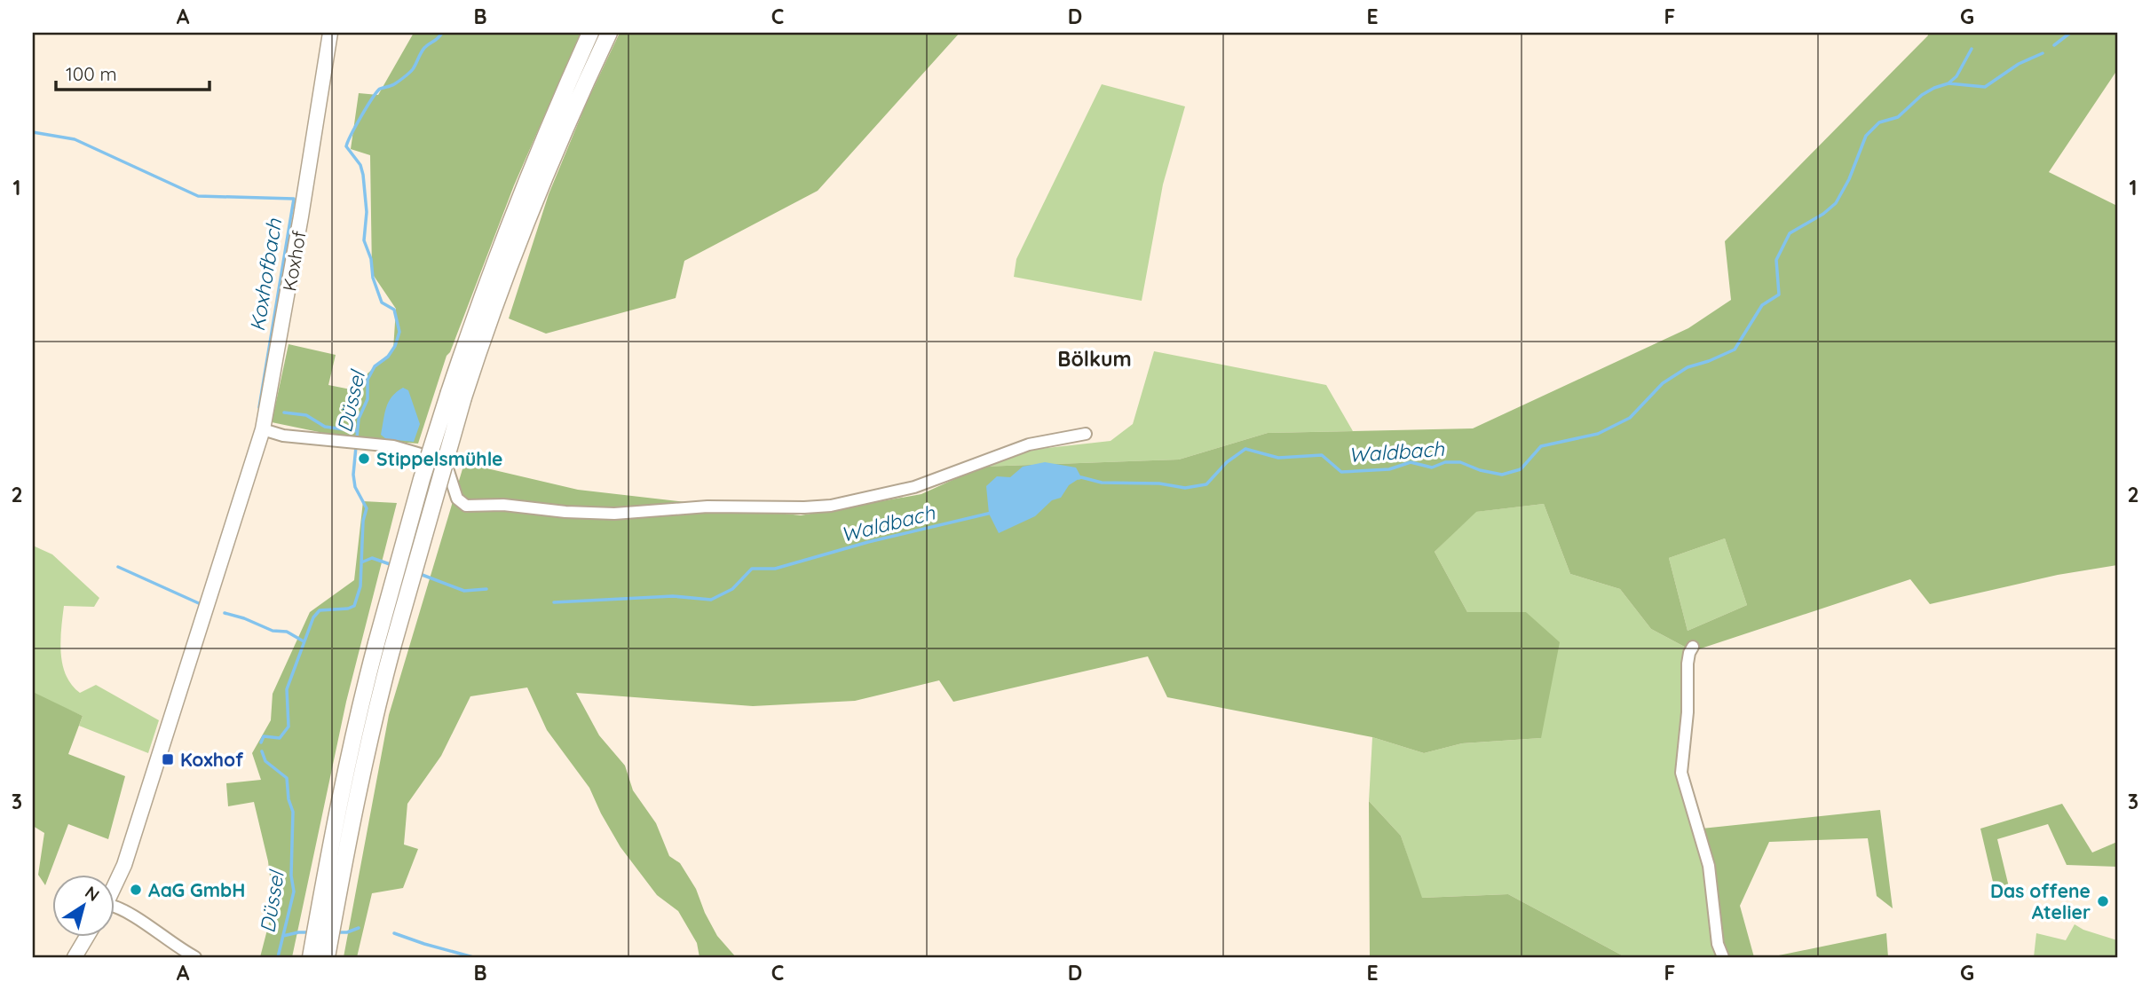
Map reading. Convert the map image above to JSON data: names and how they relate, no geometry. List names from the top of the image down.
{
  "streets": {
    "main road": ["Koxhof"]
  },
  "districts": ["Bölkum"],
  "water": ["Koxhofbach", "Düssel", "Waldbach"],
  "places": {
    "other": ["Stippelsmühle", "AaG GmbH", "Das offene Atelier"],
    "transit": ["Koxhof"]
  },
  "scale_bar": "100 m",
  "north": "top right",
  "grid": {
    "columns": [
      "A",
      "B",
      "C",
      "D",
      "E",
      "F",
      "G"
    ],
    "rows": ["1", "2", "3"]
  }
}
